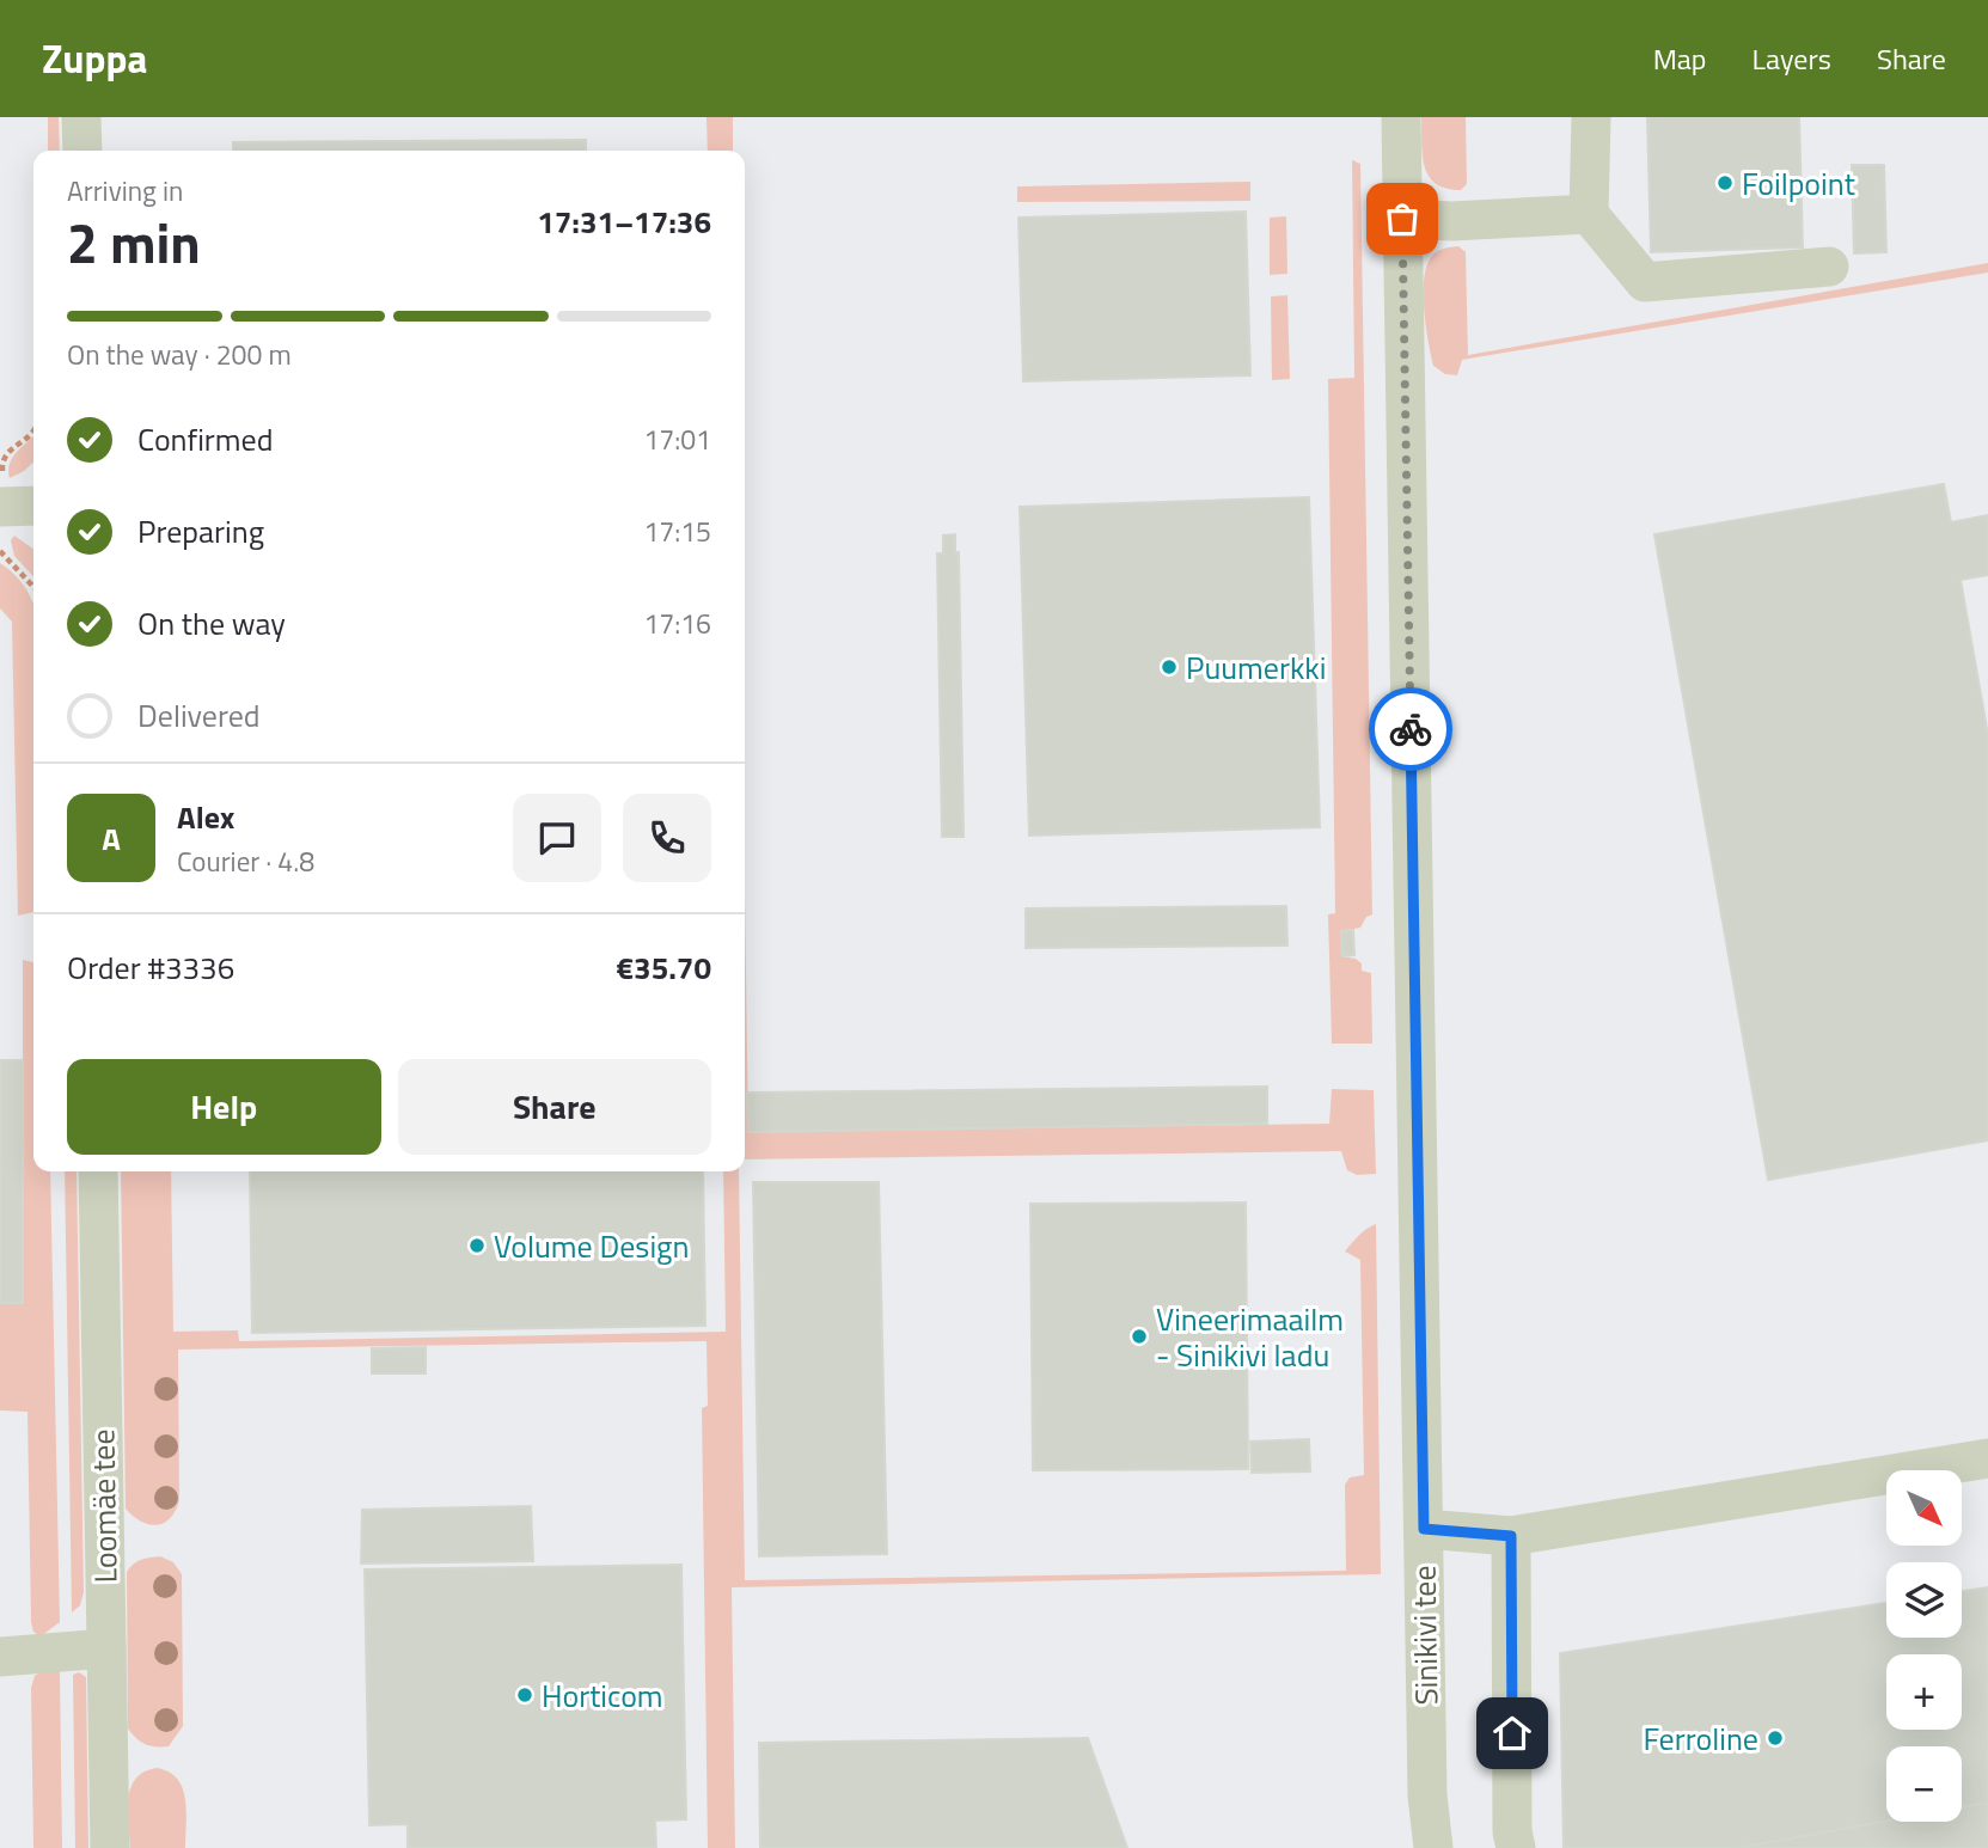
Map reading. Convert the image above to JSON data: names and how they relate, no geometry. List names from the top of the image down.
{
  "streets": {
    "street": ["Loomäe tee", "Sinikivi tee"]
  },
  "places": [
    "Foilpoint",
    "Puumerkki",
    "Volume Design",
    "Vineerimaailm - Sinikivi ladu",
    "Horticom",
    "Ferroline"
  ],
  "north": "bottom right",
  "page": {
    "header": "Zuppa",
    "nav": ["Map", "Layers", "Share"],
    "heading": ["2 min", "Arriving in", "17:31–17:36"],
    "panel": [
      "Alex",
      "Courier · 4.8",
      "Order #3336",
      "€35.70"
    ],
    "bar": "On the way · 200 m",
    "list": [
      ["Confirmed", "17:01"],
      ["Preparing", "17:15"],
      ["On the way", "17:16"],
      "Delivered"
    ],
    "round": "A",
    "buttons": ["Help", "Share"],
    "map_buttons": ["+", "−"]
  }
}
